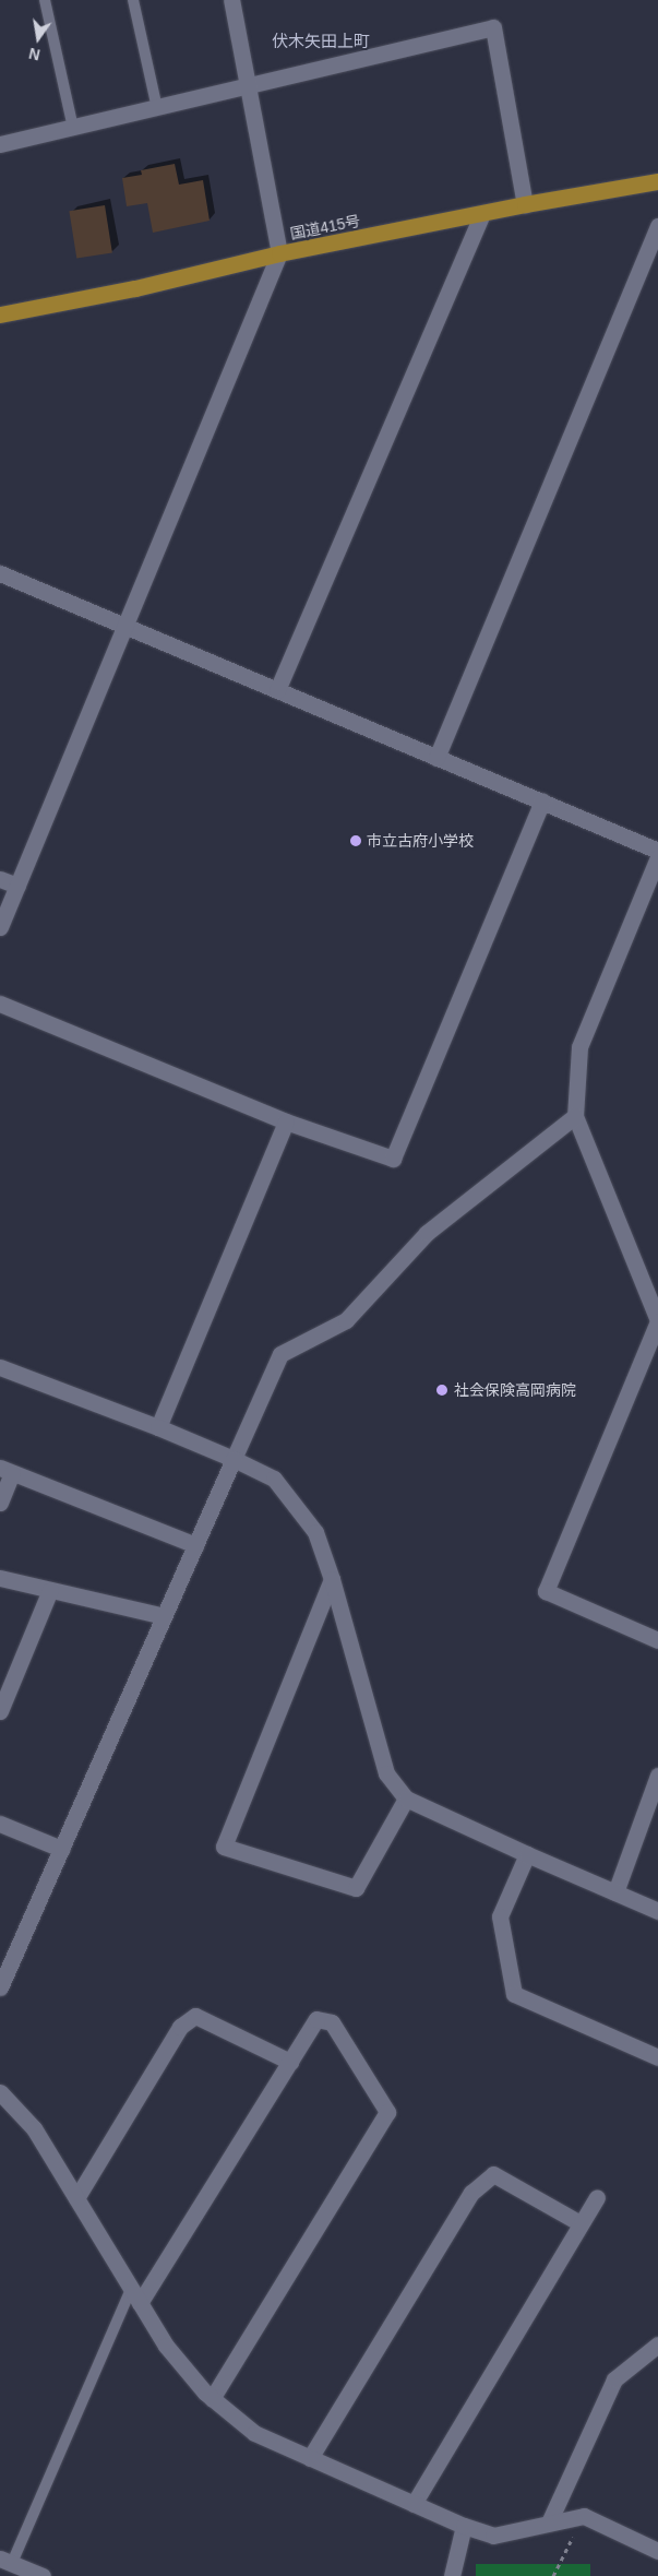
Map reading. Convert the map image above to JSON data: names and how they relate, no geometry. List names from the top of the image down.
{
  "streets": {
    "highway": ["国道415号"]
  },
  "districts": ["伏木矢田上町"],
  "places": ["市立古府小学校", "社会保険高岡病院"],
  "north": "bottom"
}
